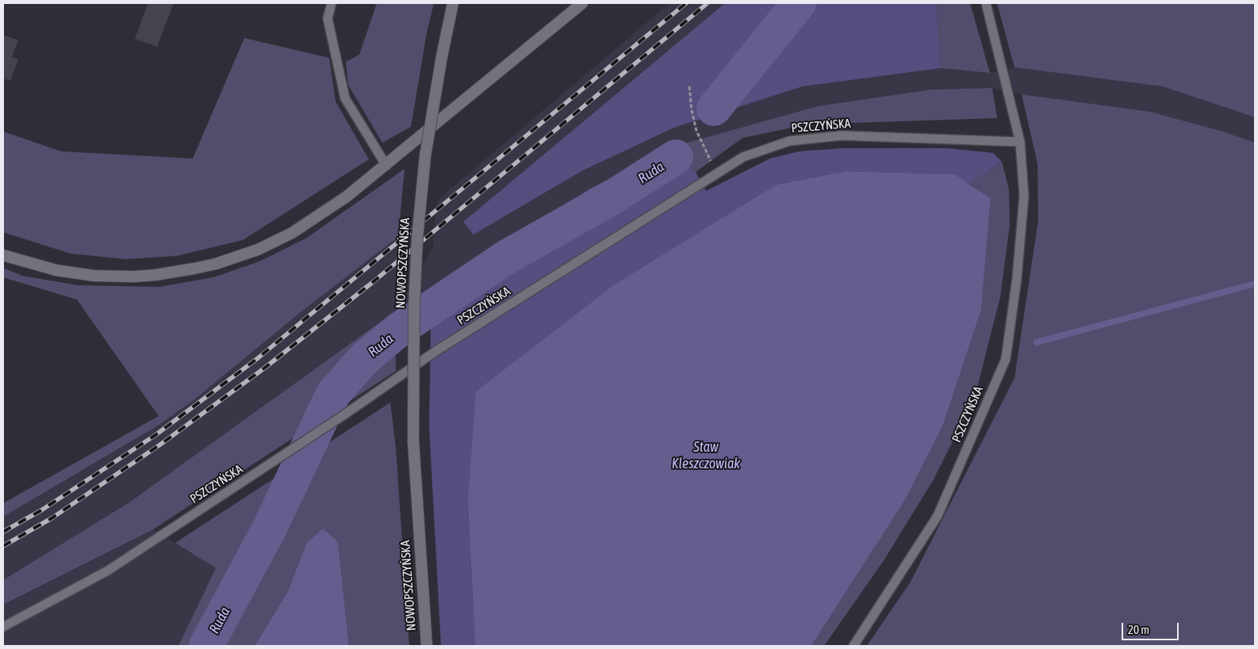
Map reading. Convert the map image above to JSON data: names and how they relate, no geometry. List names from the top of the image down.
{
  "streets": {
    "street": ["NOWOPSZCZYŃSKA"],
    "lane": ["PSZCZYŃSKA"]
  },
  "water": ["Ruda", "Staw Kleszczowiak"],
  "scale_bar": "20 m"
}
